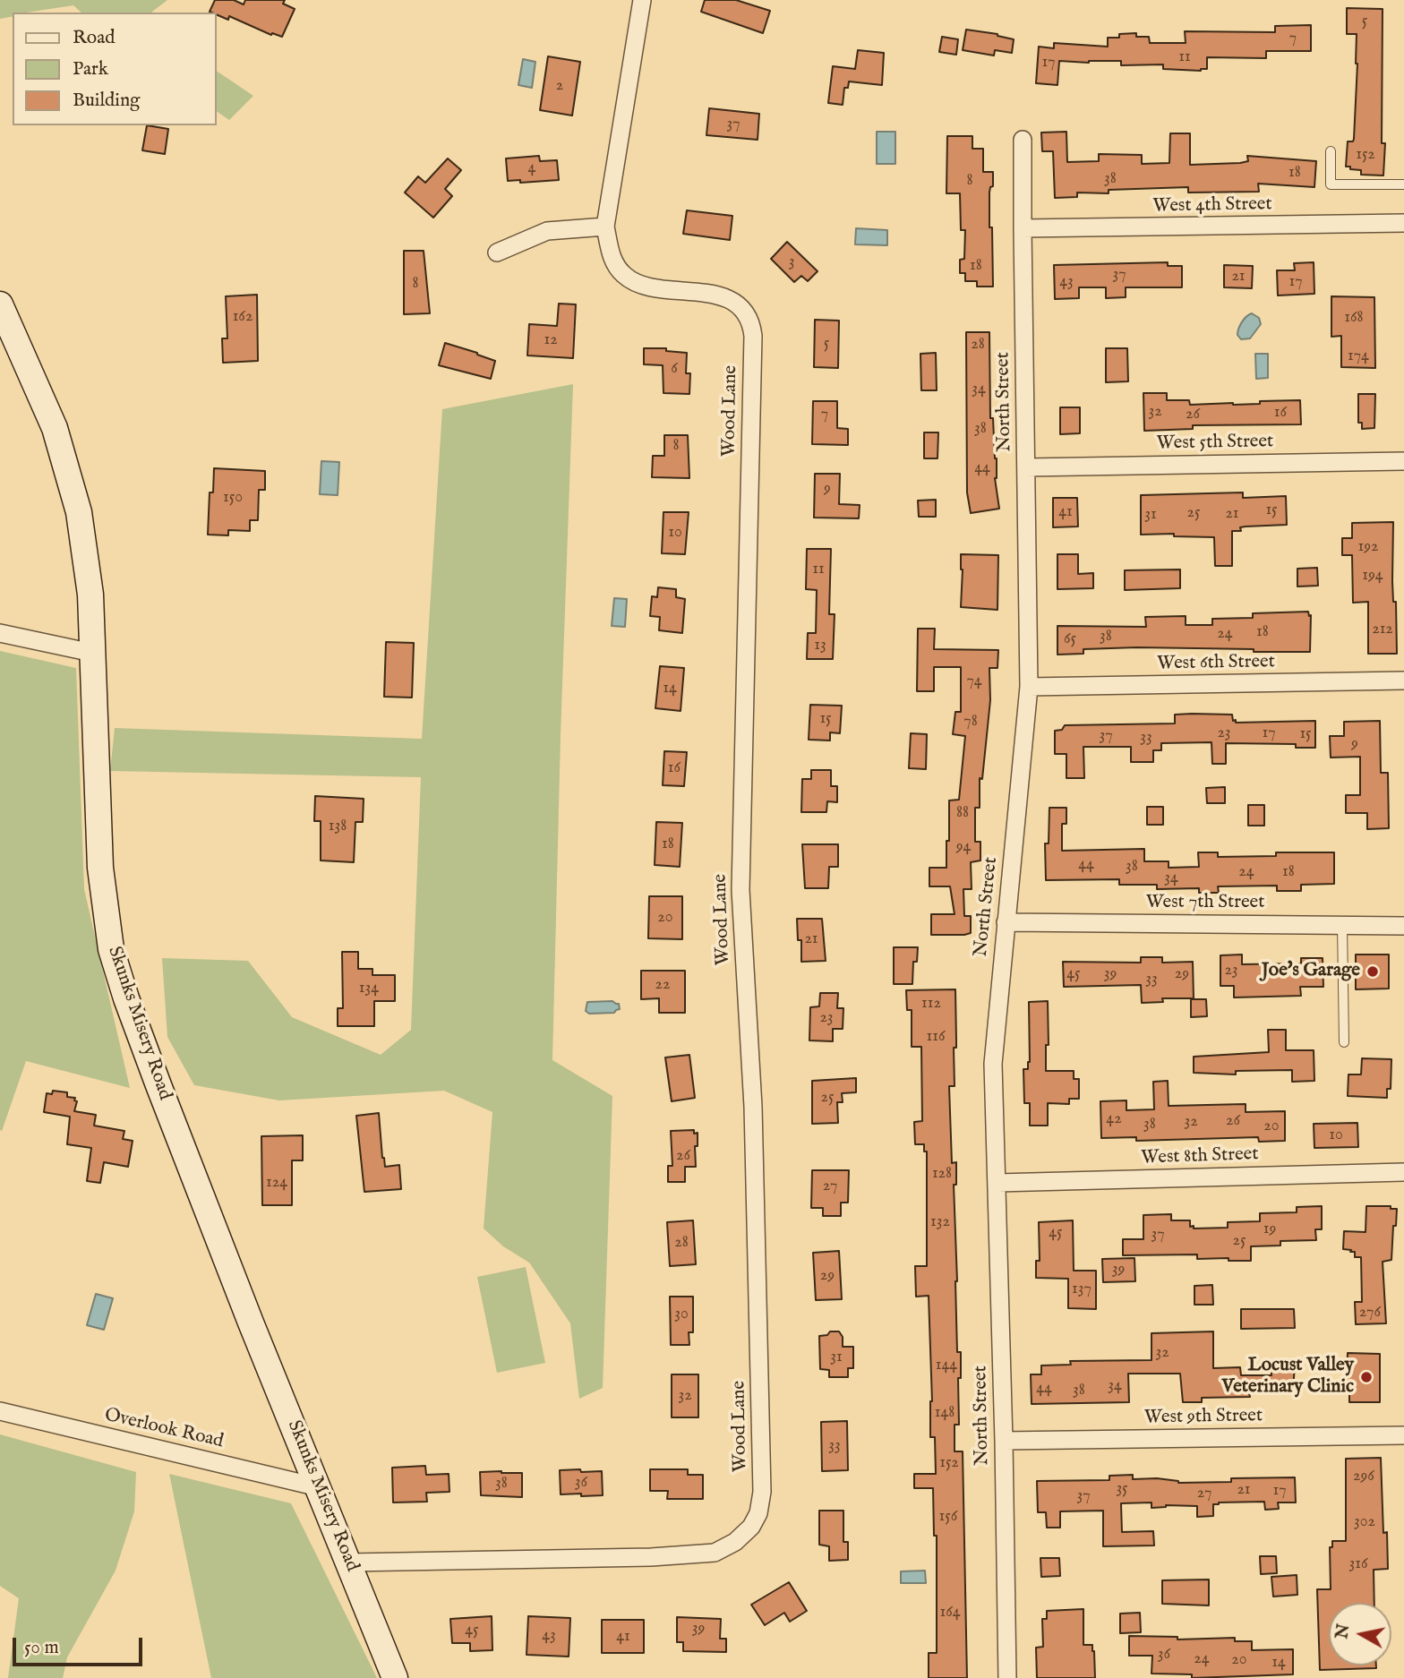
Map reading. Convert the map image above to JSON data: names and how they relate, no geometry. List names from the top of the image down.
{
  "streets": {
    "main road": ["Skunks Misery Road"],
    "street": [
      "West 4th Street",
      "North Street",
      "Wood Lane",
      "West 5th Street",
      "West 6th Street",
      "West 7th Street",
      "West 8th Street",
      "West 9th Street",
      "Overlook Road"
    ]
  },
  "crossings": [
    ["West 4th Street", "North Street"],
    ["North Street", "West 5th Street"],
    ["North Street", "West 6th Street"],
    ["North Street", "West 7th Street"],
    ["North Street", "West 8th Street"],
    ["North Street", "West 9th Street"],
    ["Wood Lane", "Skunks Misery Road"],
    ["Skunks Misery Road", "Overlook Road"]
  ],
  "places": ["Joe's Garage", "Locust Valley Veterinary Clinic"],
  "house_numbers": [
    "5",
    "7",
    "11",
    "17",
    "2",
    "37",
    "152",
    "4",
    "18",
    "38",
    "8",
    "3",
    "18",
    "37",
    "21",
    "43",
    "17",
    "8",
    "162",
    "168",
    "12",
    "5",
    "28",
    "174",
    "6",
    "34",
    "32",
    "16",
    "7",
    "26",
    "38",
    "8",
    "44",
    "9",
    "150",
    "15",
    "41",
    "25",
    "21",
    "31",
    "10",
    "192",
    "11",
    "194",
    "212",
    "18",
    "24",
    "38",
    "65",
    "13",
    "74",
    "14",
    "15",
    "78",
    "23",
    "17",
    "15",
    "37",
    "33",
    "9",
    "16",
    "88",
    "138",
    "18",
    "94",
    "44",
    "38",
    "24",
    "18",
    "34",
    "20",
    "21",
    "23",
    "45",
    "39",
    "29",
    "33",
    "22",
    "134",
    "112",
    "23",
    "116",
    "25",
    "42",
    "26",
    "32",
    "38",
    "20",
    "10",
    "26",
    "128",
    "124",
    "27",
    "132",
    "19",
    "45",
    "37",
    "25",
    "28",
    "39",
    "29",
    "137",
    "276",
    "30",
    "32",
    "31",
    "144",
    "34",
    "44",
    "38",
    "32",
    "148",
    "33",
    "152",
    "296",
    "36",
    "38",
    "35",
    "21",
    "17",
    "27",
    "37",
    "156",
    "302",
    "316",
    "164",
    "39",
    "45",
    "43",
    "41",
    "36",
    "24",
    "20",
    "14"
  ],
  "legend": ["Road", "Park", "Building"],
  "scale_bar": "50 m",
  "north": "left"
}
